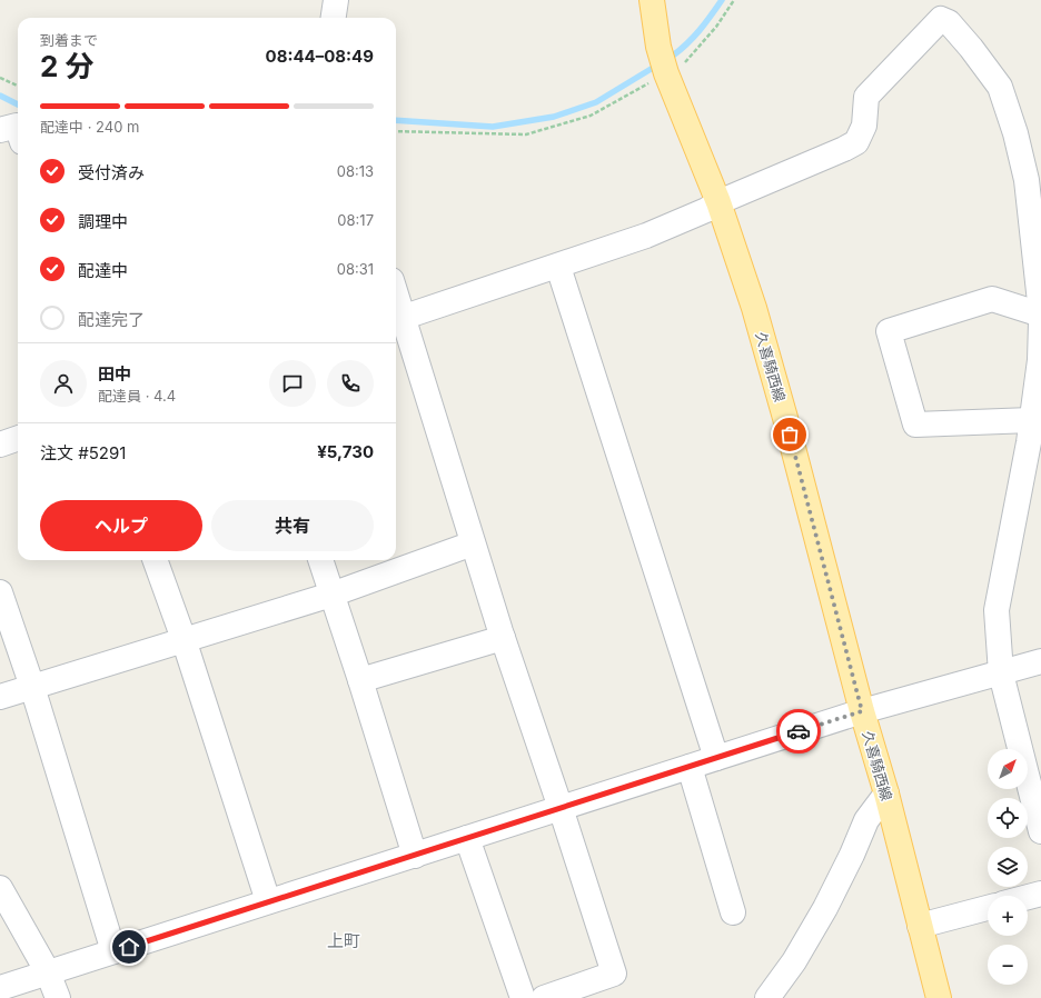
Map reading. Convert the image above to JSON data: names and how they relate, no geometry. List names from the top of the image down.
{
  "streets": {
    "main road": ["久喜騎西線"]
  },
  "districts": ["上町"],
  "north": "top right",
  "page": {
    "heading": ["2 分", "到着まで", "08:44–08:49"],
    "panel": [
      "田中",
      "配達員 · 4.4",
      "注文 #5291",
      "¥5,730"
    ],
    "bar": "配達中 · 240 m",
    "list": [
      ["受付済み", "08:13"],
      ["調理中", "08:17"],
      ["配達中", "08:31"],
      "配達完了"
    ],
    "buttons": ["ヘルプ", "共有"],
    "map_buttons": ["+", "−"]
  }
}
